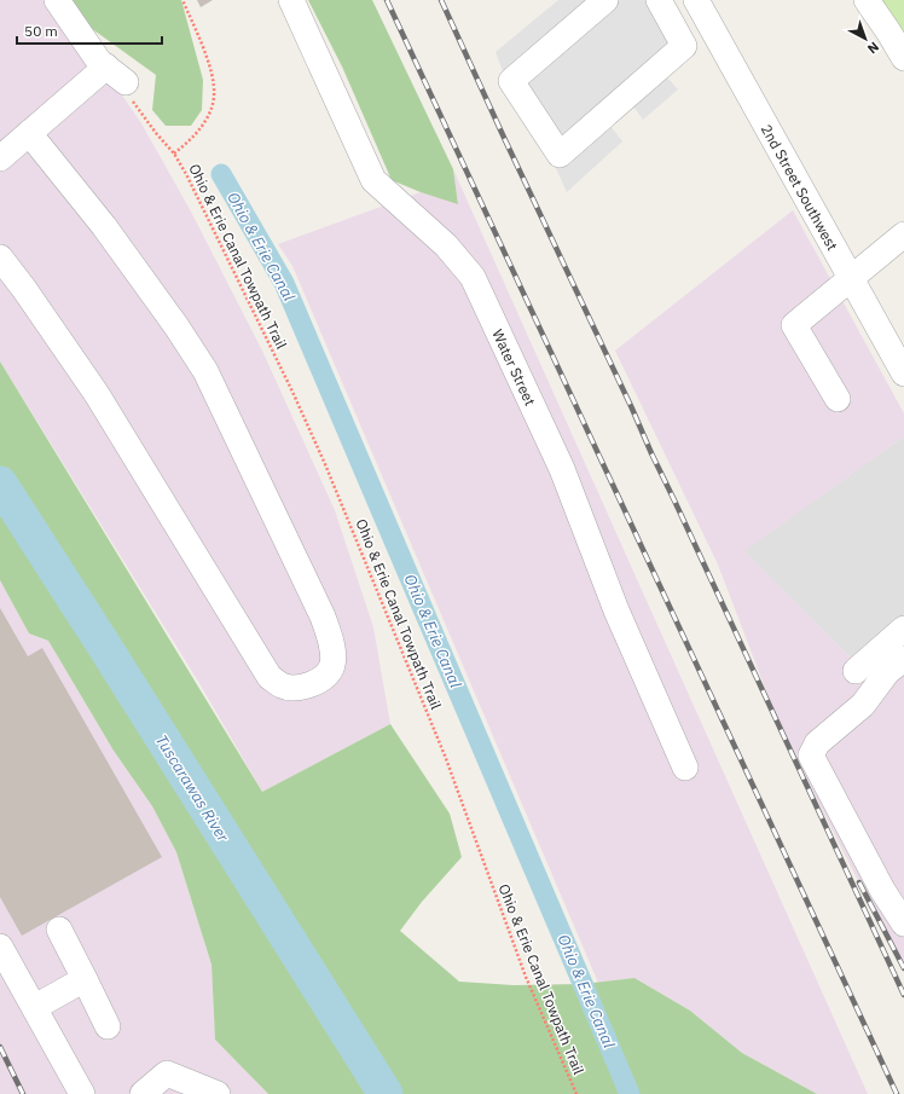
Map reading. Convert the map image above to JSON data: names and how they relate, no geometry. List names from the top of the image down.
{
  "streets": {
    "street": ["2nd Street Southwest", "Water Street"],
    "path": ["Ohio & Erie Canal Towpath Trail"]
  },
  "water": ["Ohio & Erie Canal", "Tuscarawas River"],
  "scale_bar": "50 m",
  "north": "bottom right"
}
